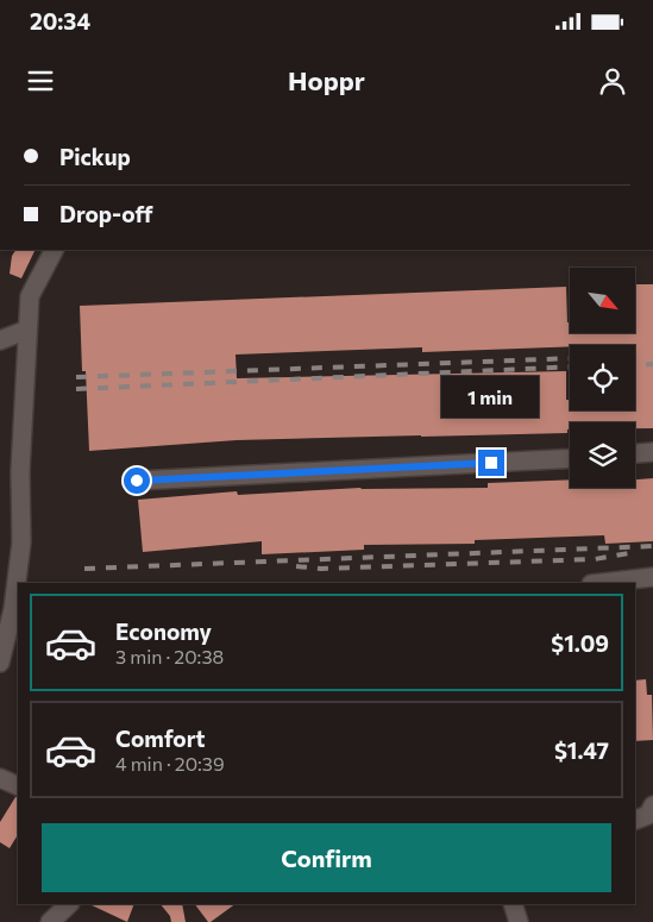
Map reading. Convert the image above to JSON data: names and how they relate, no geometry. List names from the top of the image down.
{
  "north": "bottom right",
  "page": {
    "status": "20:34",
    "header": "Hoppr",
    "banner": ["Pickup", "Drop-off"],
    "bubble": "1 min",
    "list": [
      {
        "name": "Economy",
        "note": "3 min · 20:38",
        "value": "$1.09"
      },
      {
        "name": "Comfort",
        "note": "4 min · 20:39",
        "value": "$1.47"
      }
    ],
    "buttons": "Confirm"
  }
}
